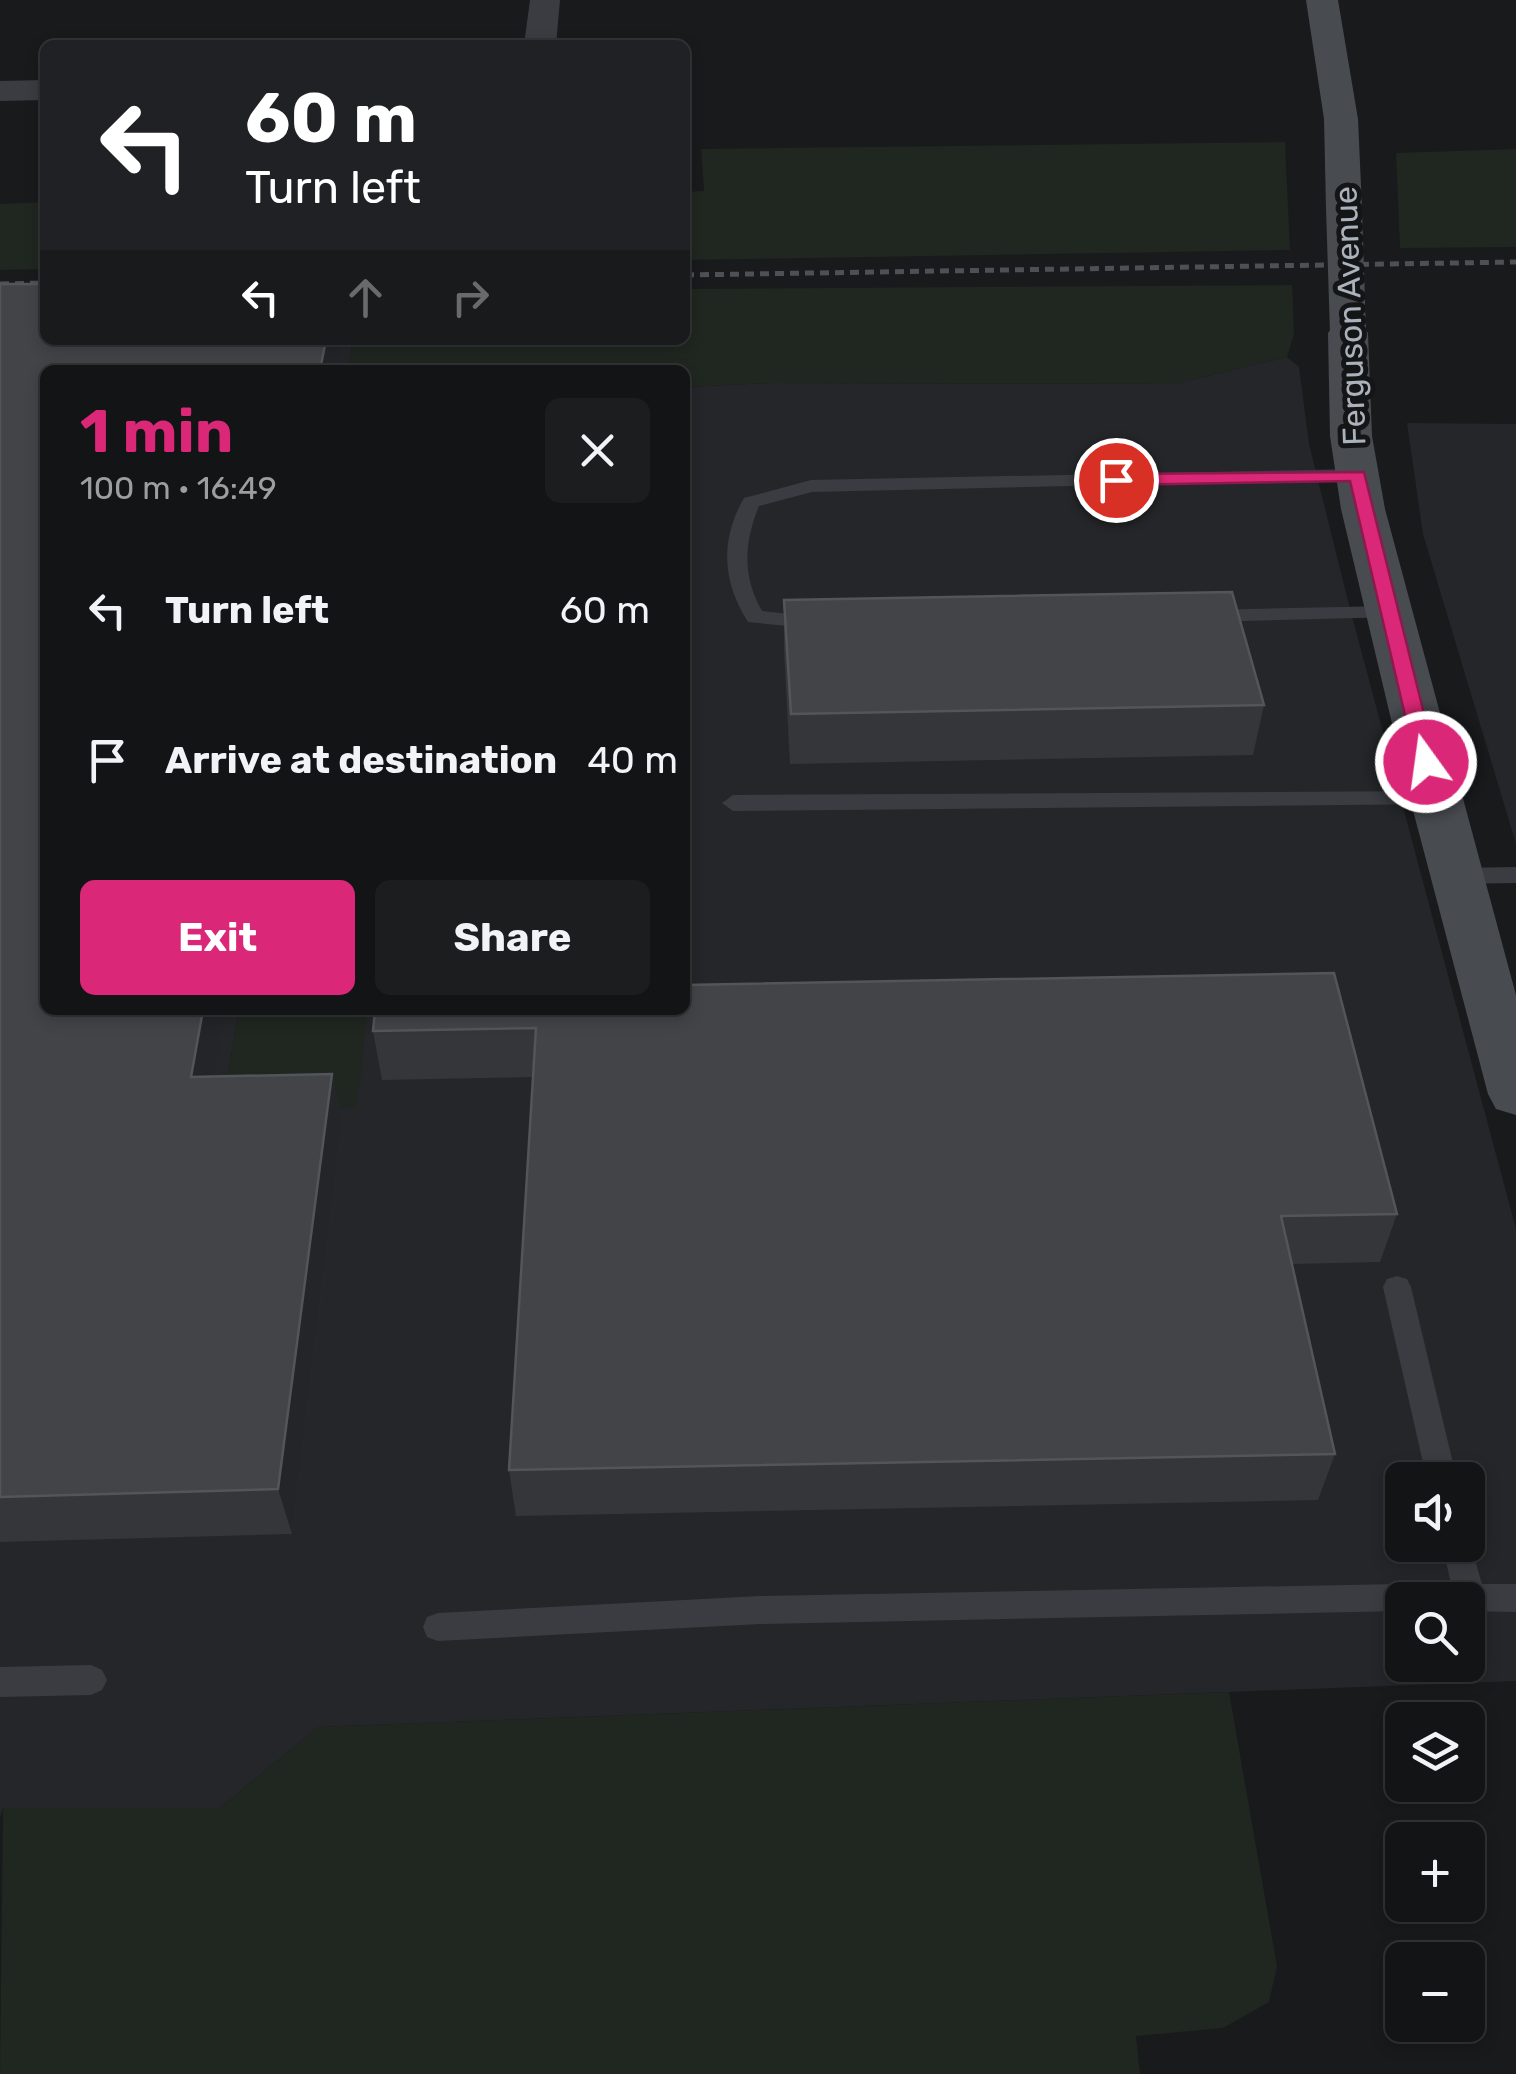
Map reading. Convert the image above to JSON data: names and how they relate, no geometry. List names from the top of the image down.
{
  "streets": {
    "street": ["Ferguson Avenue"]
  },
  "page": {
    "turn": ["60 m", "Turn left"],
    "heading": ["1 min", "100 m · 16:49"],
    "list": [
      {
        "name": "Turn left",
        "value": "60 m"
      },
      {
        "name": "Arrive at destination",
        "value": "40 m"
      }
    ],
    "buttons": ["Exit", "Share"],
    "map_buttons": ["+", "−"]
  }
}
